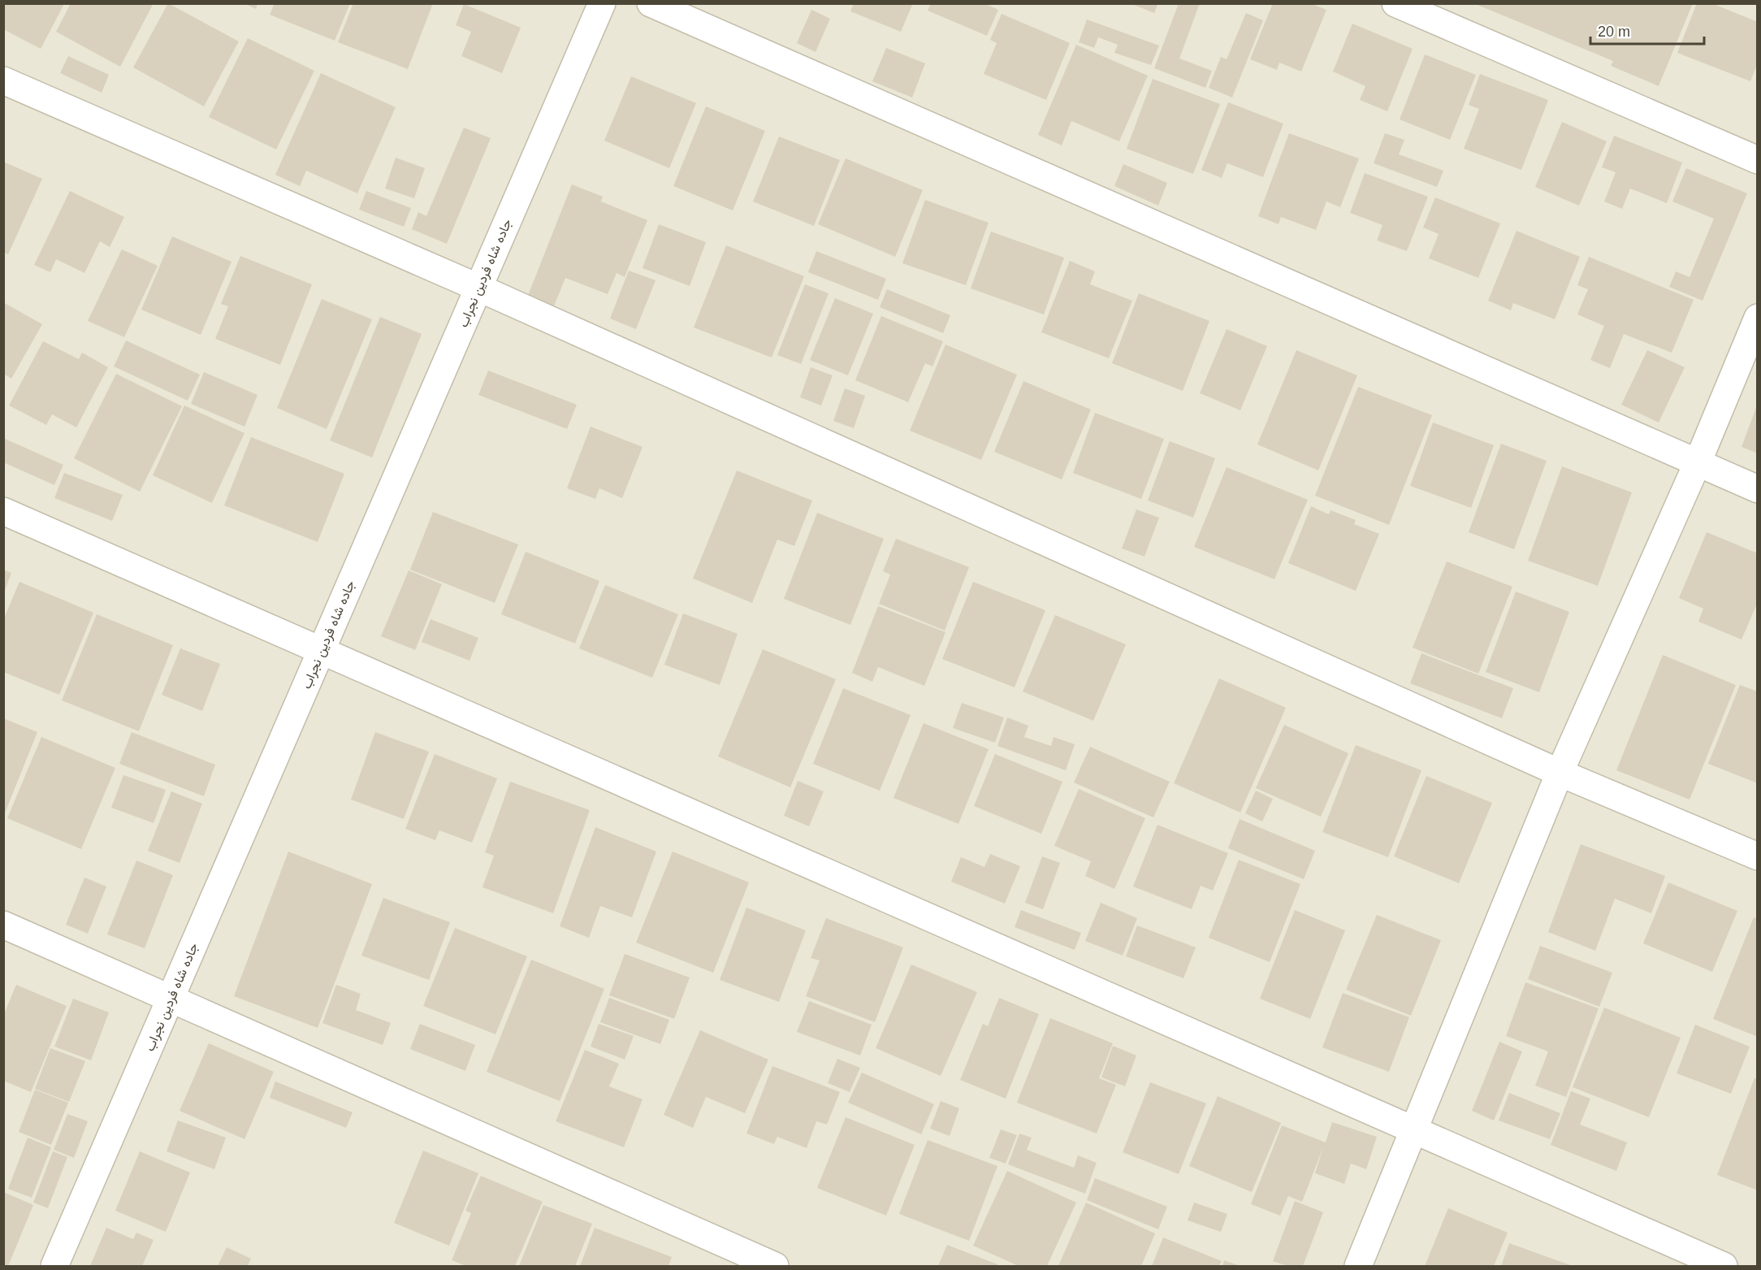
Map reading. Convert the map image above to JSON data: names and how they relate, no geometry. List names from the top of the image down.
{
  "streets": {
    "street": ["جاده شاه فردین نجراب"]
  },
  "scale_bar": "20 m"
}
